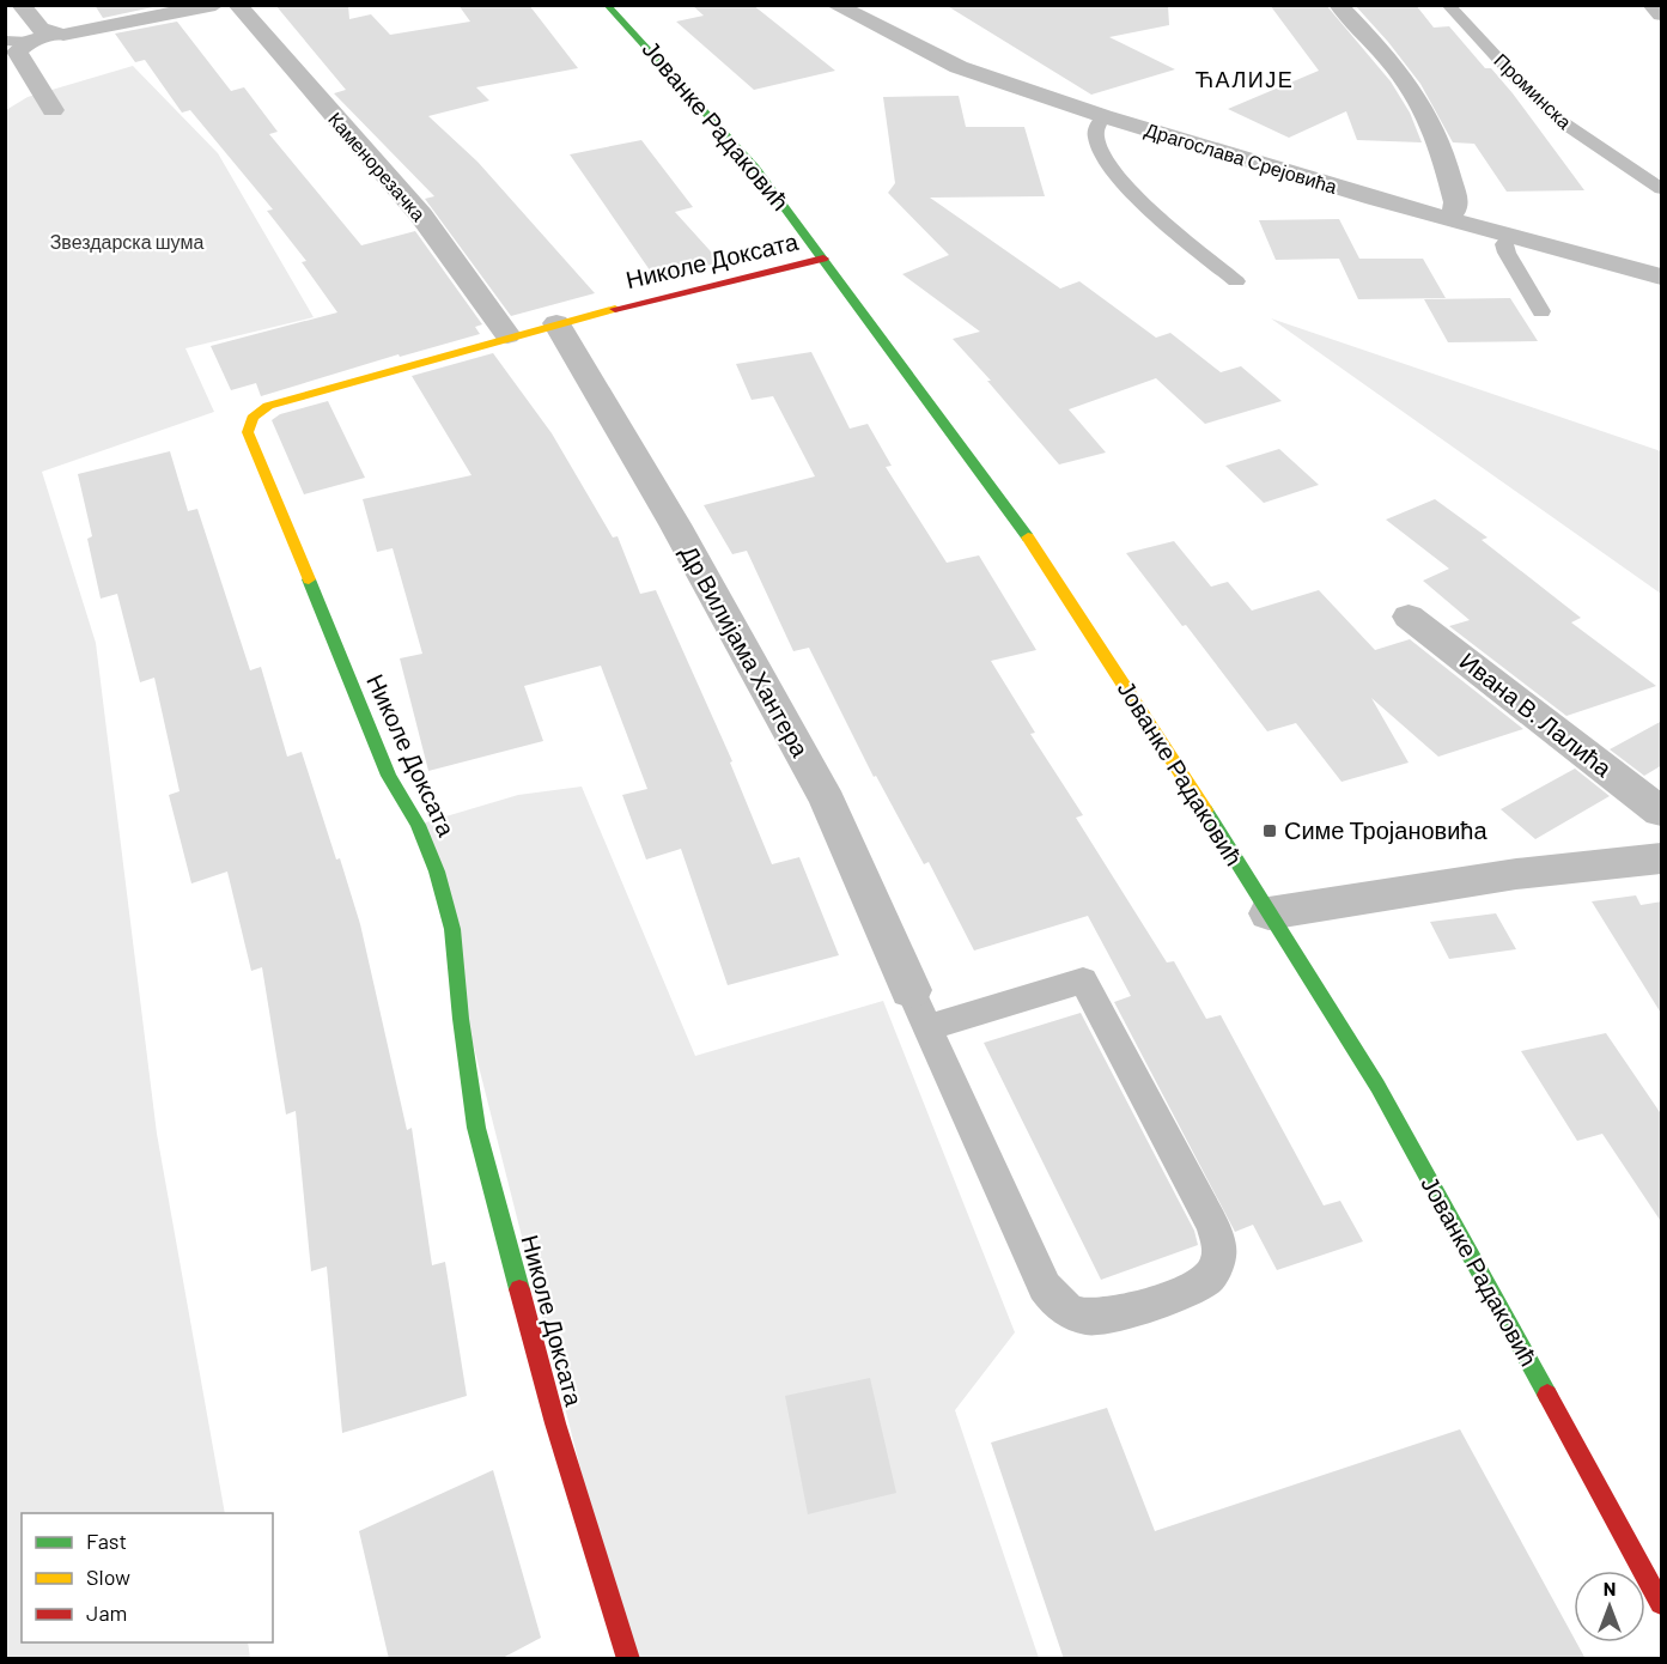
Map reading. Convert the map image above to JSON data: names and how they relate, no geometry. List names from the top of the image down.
{
  "streets": {
    "main road": ["Јованке Радаковић", "Николе Доксата"],
    "street": [
      "Драгослава Срејовића",
      "Каменорезачка",
      "Др Вилијама Хантера",
      "Ивана В. Лалића"
    ],
    "lane": ["Проминска"]
  },
  "crossings": [
    ["Јованке Радаковић", "Николе Доксата"],
    ["Каменорезачка", "Николе Доксата"],
    ["Николе Доксата", "Др Вилијама Хантера"]
  ],
  "districts": ["ЋАЛИЈЕ"],
  "parks": ["Звездарска шума"],
  "places": {
    "transit": ["Симе Тројановића"]
  },
  "legend": ["Fast", "Slow", "Jam"],
  "north": "top"
}
